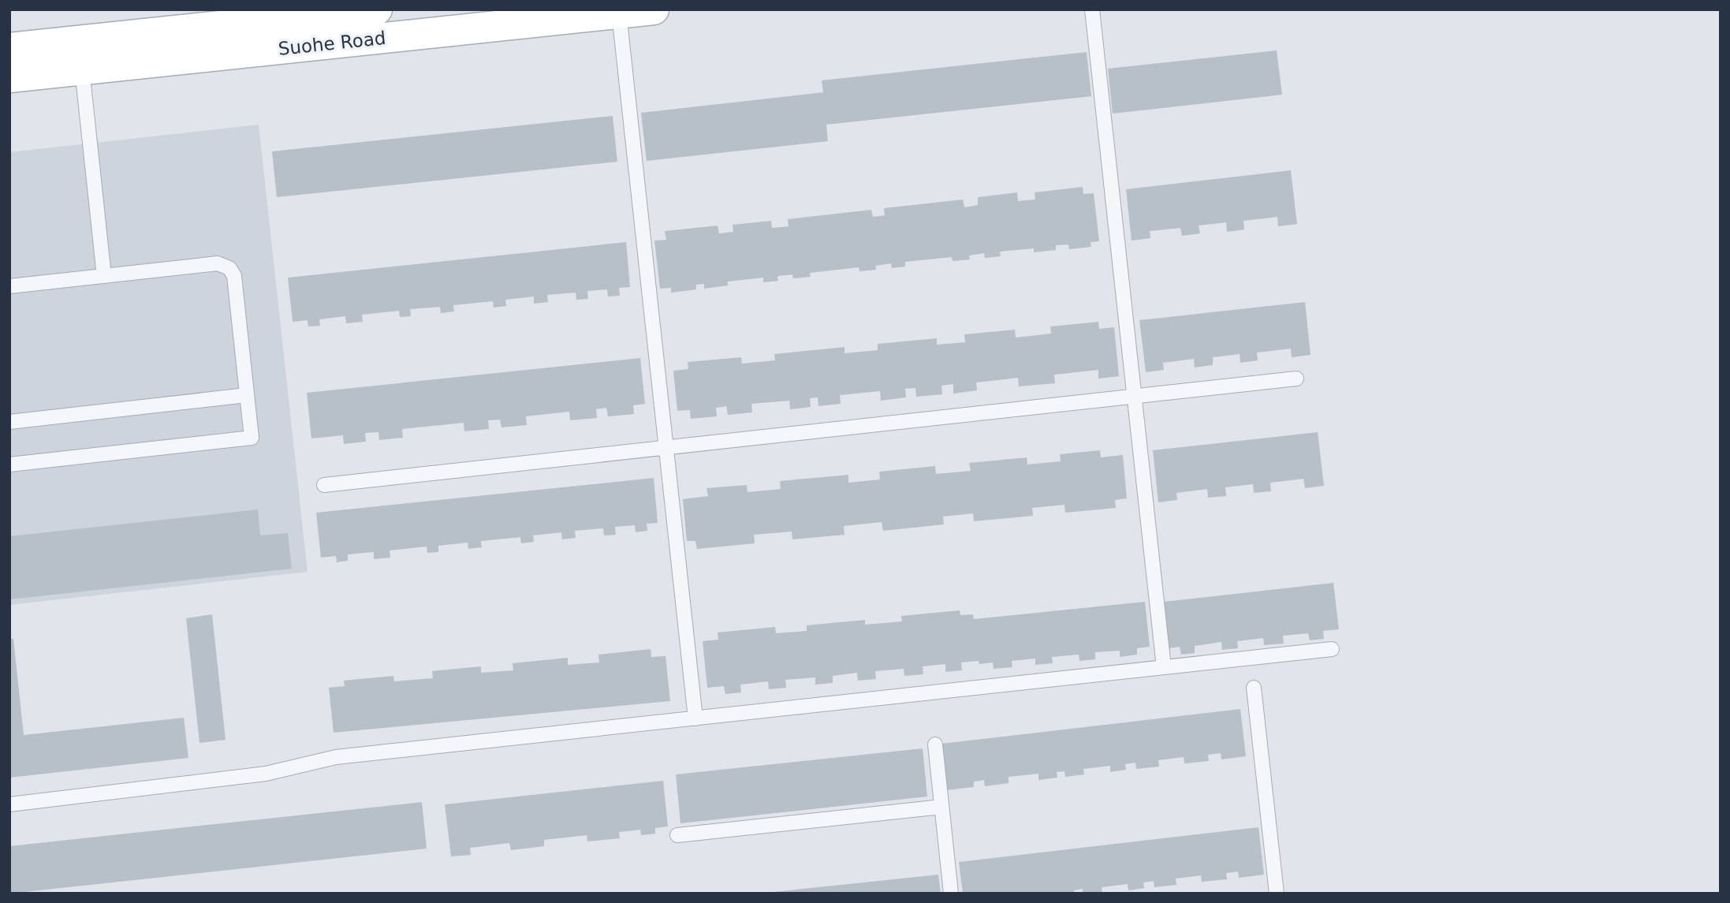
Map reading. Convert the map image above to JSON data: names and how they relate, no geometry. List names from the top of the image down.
{
  "streets": {
    "main road": ["Suohe Road"]
  }
}
